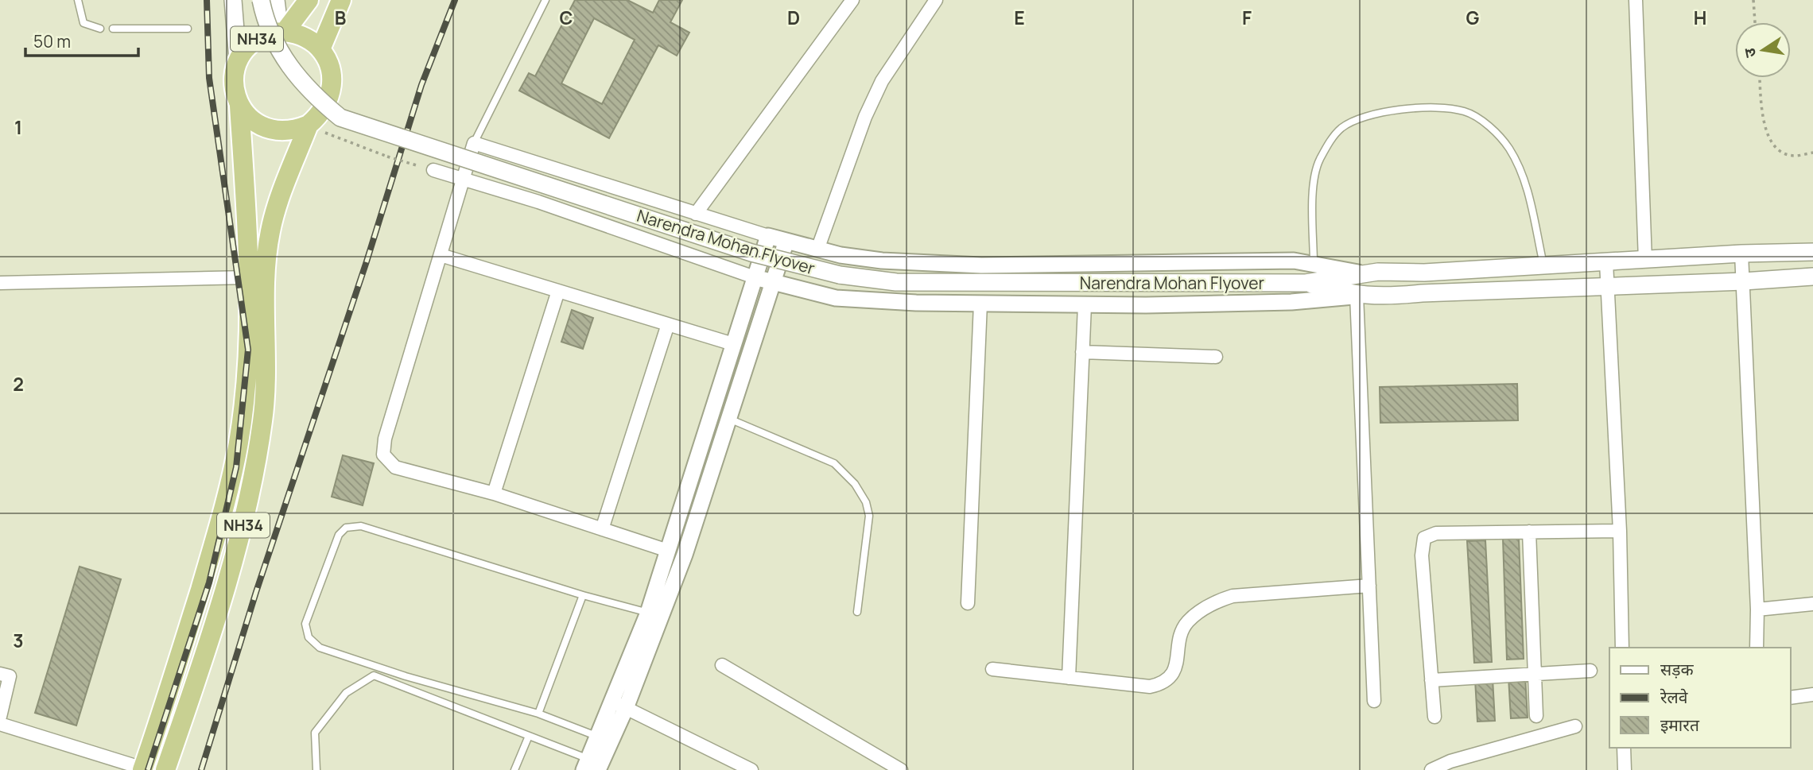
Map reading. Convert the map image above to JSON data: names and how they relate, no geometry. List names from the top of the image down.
{
  "streets": {
    "highway": ["NH34"],
    "main road": ["Narendra Mohan Flyover"]
  },
  "legend": ["सड़क", "रेलवे", "इमारत"],
  "scale_bar": "50 m",
  "north": "left",
  "grid": {
    "columns": [
      "B",
      "C",
      "D",
      "E",
      "F",
      "G",
      "H"
    ],
    "rows": ["1", "2", "3"]
  }
}
